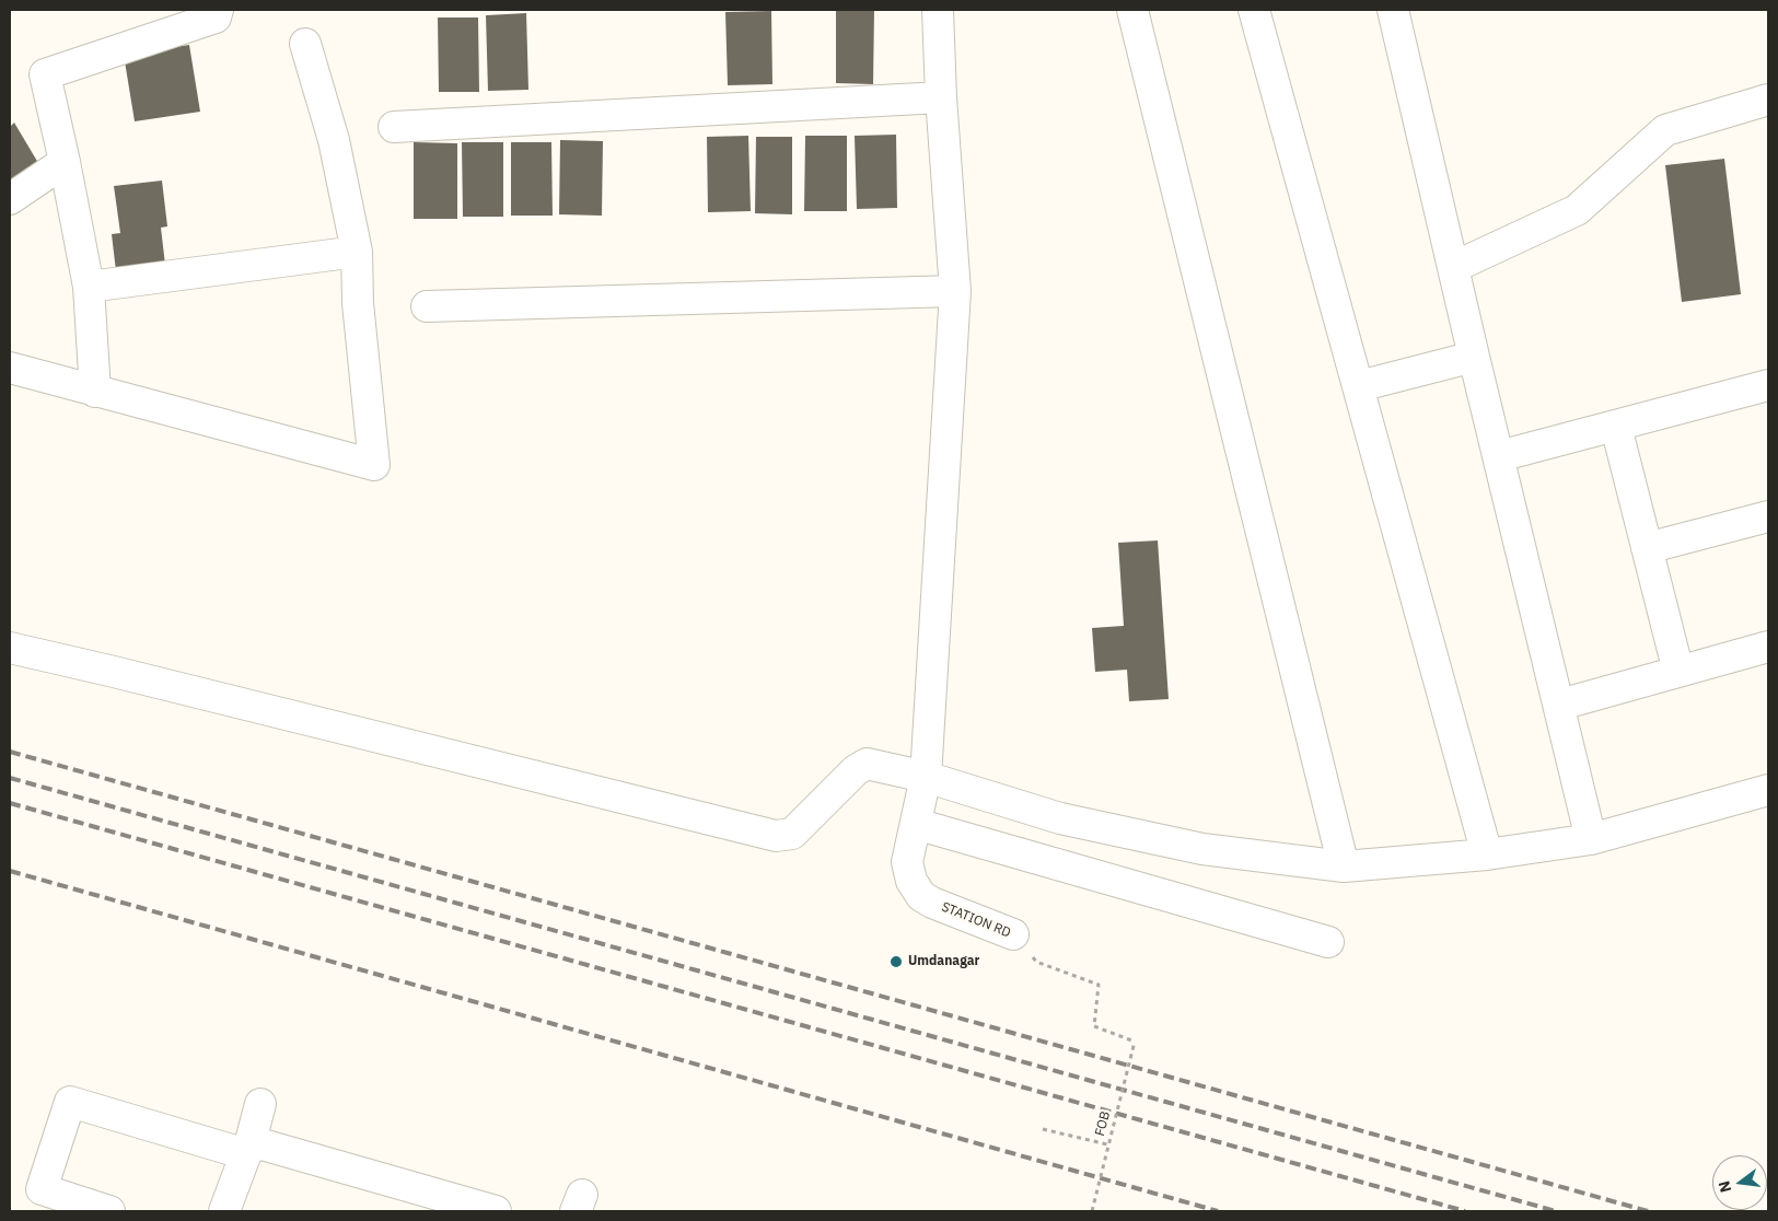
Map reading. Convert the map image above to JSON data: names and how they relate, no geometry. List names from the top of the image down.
{
  "streets": {
    "street": ["STATION RD"],
    "path": ["FOB"]
  },
  "crossings": [
    ["STATION RD", "FOB"]
  ],
  "places": ["Umdanagar"],
  "north": "left"
}
